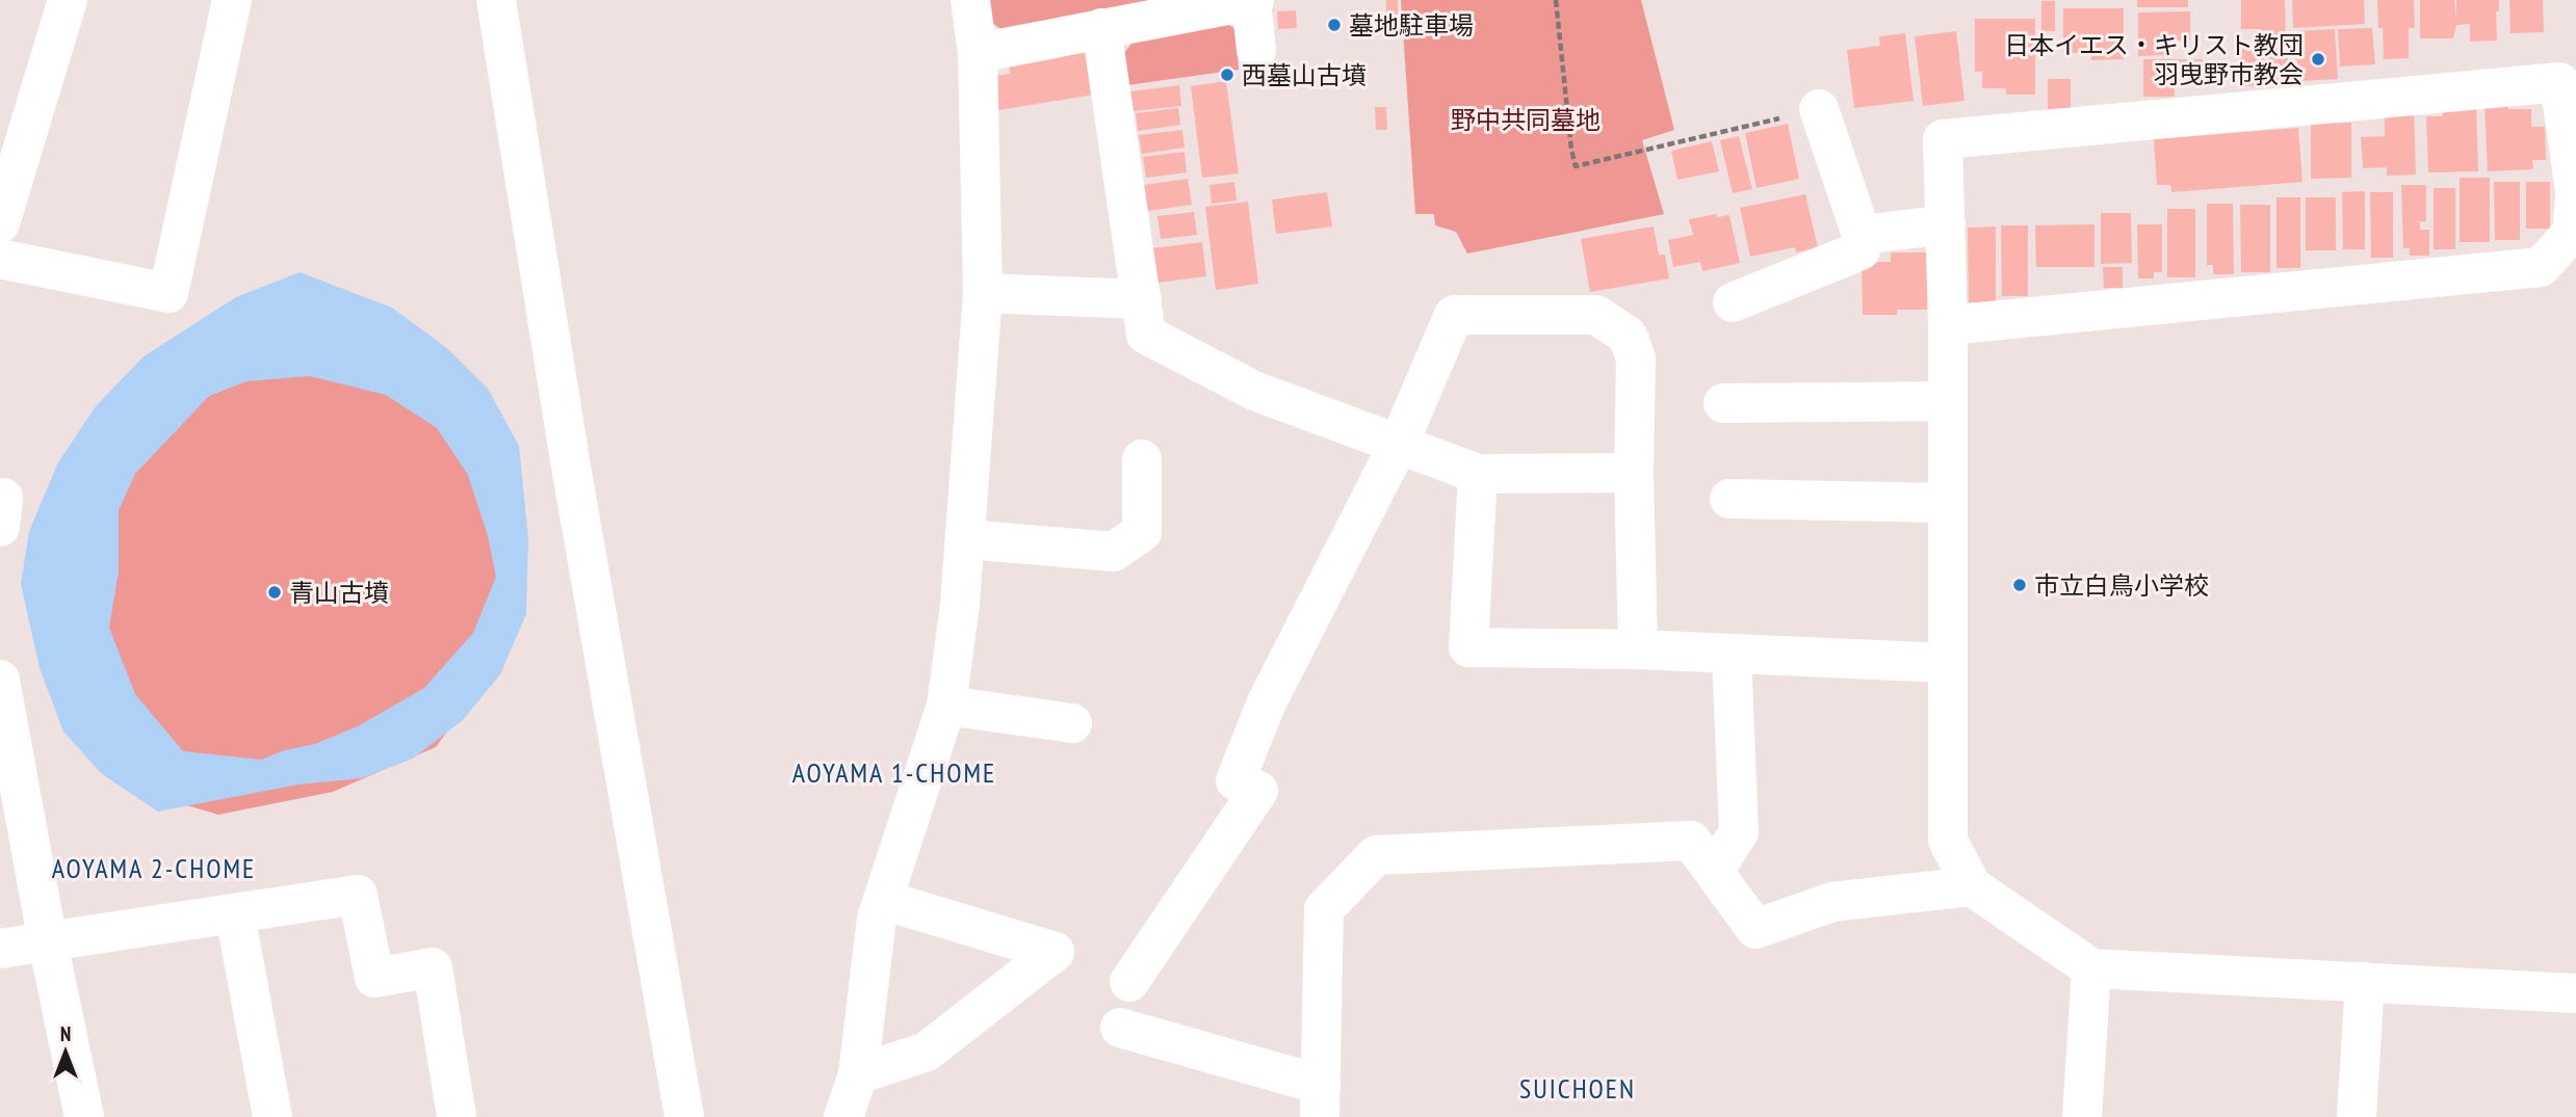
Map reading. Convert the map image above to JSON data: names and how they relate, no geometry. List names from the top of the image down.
{
  "districts": ["AOYAMA 1-CHOME", "AOYAMA 2-CHOME", "SUICHOEN"],
  "parks": ["野中共同墓地"],
  "places": [
    "墓地駐車場",
    "日本イエス・キリスト教団 羽曳野市教会",
    "西墓山古墳",
    "市立白鳥小学校",
    "青山古墳"
  ],
  "north": "top"
}
